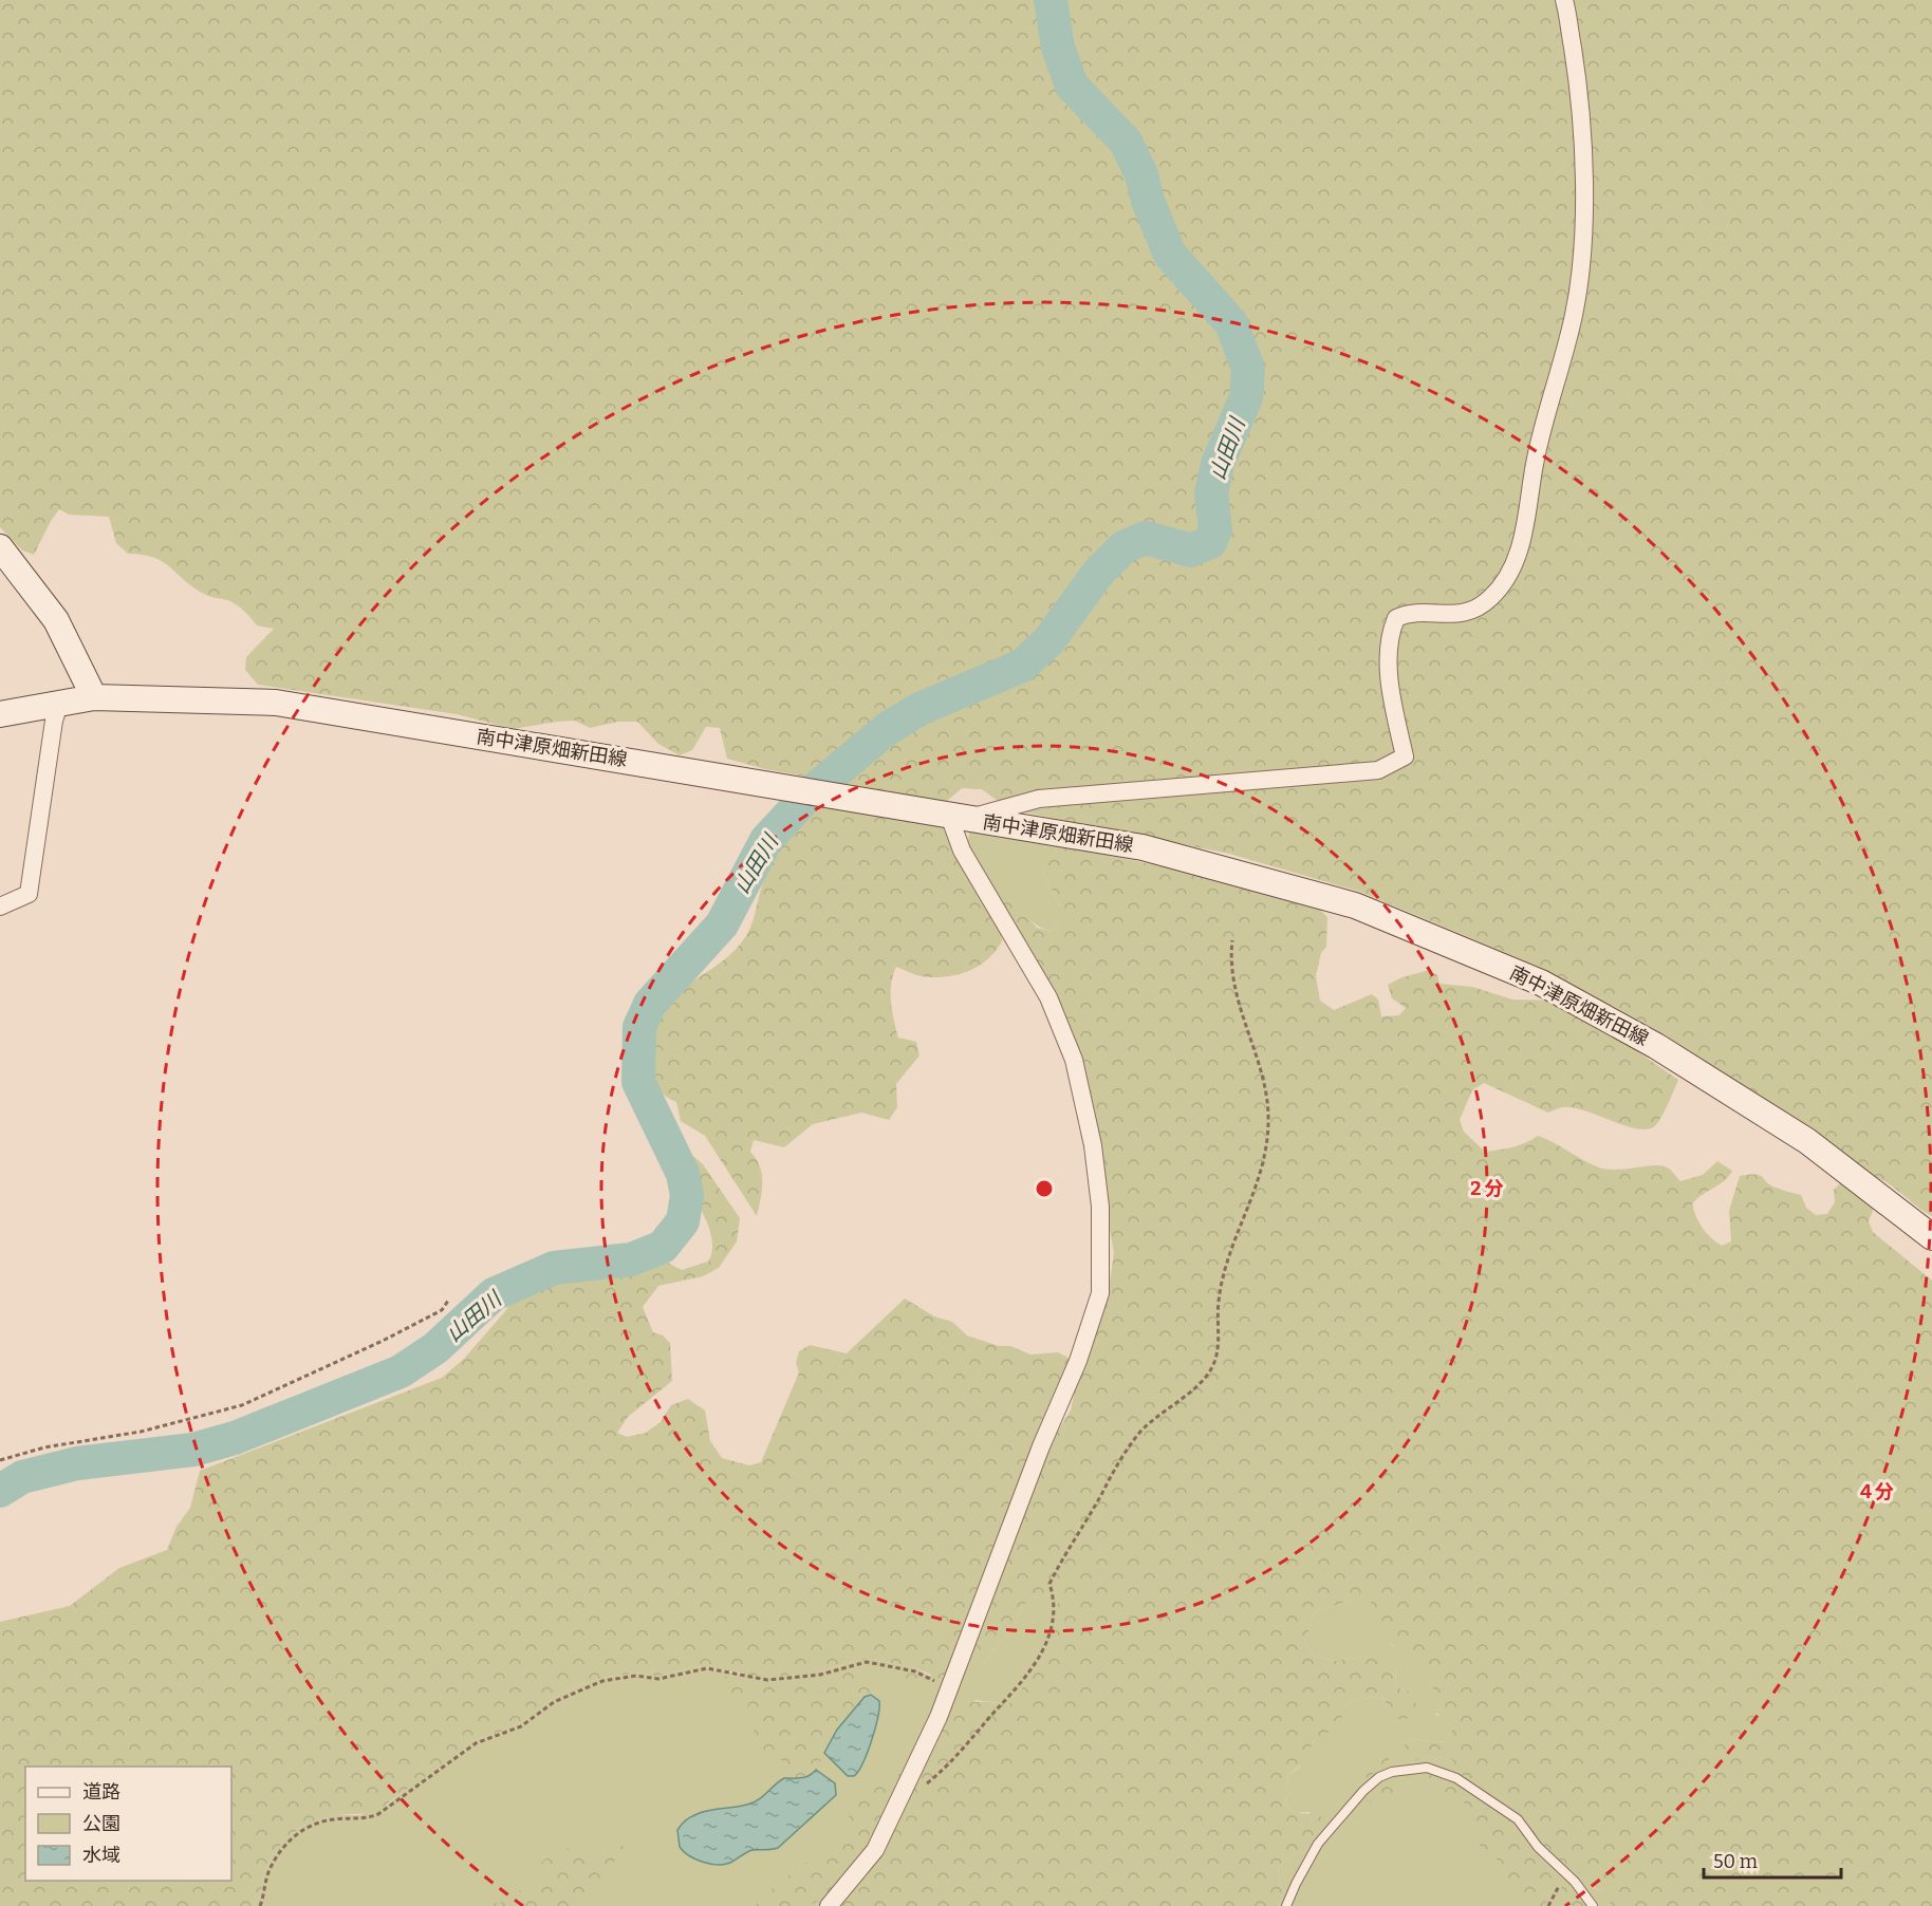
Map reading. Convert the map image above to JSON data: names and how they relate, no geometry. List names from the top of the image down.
{
  "streets": {
    "main road": ["南中津原畑新田線"]
  },
  "water": ["山田川"],
  "legend": ["道路", "公園", "水域"],
  "scale_bar": "50 m",
  "rings": ["2 分", "4 分"]
}
